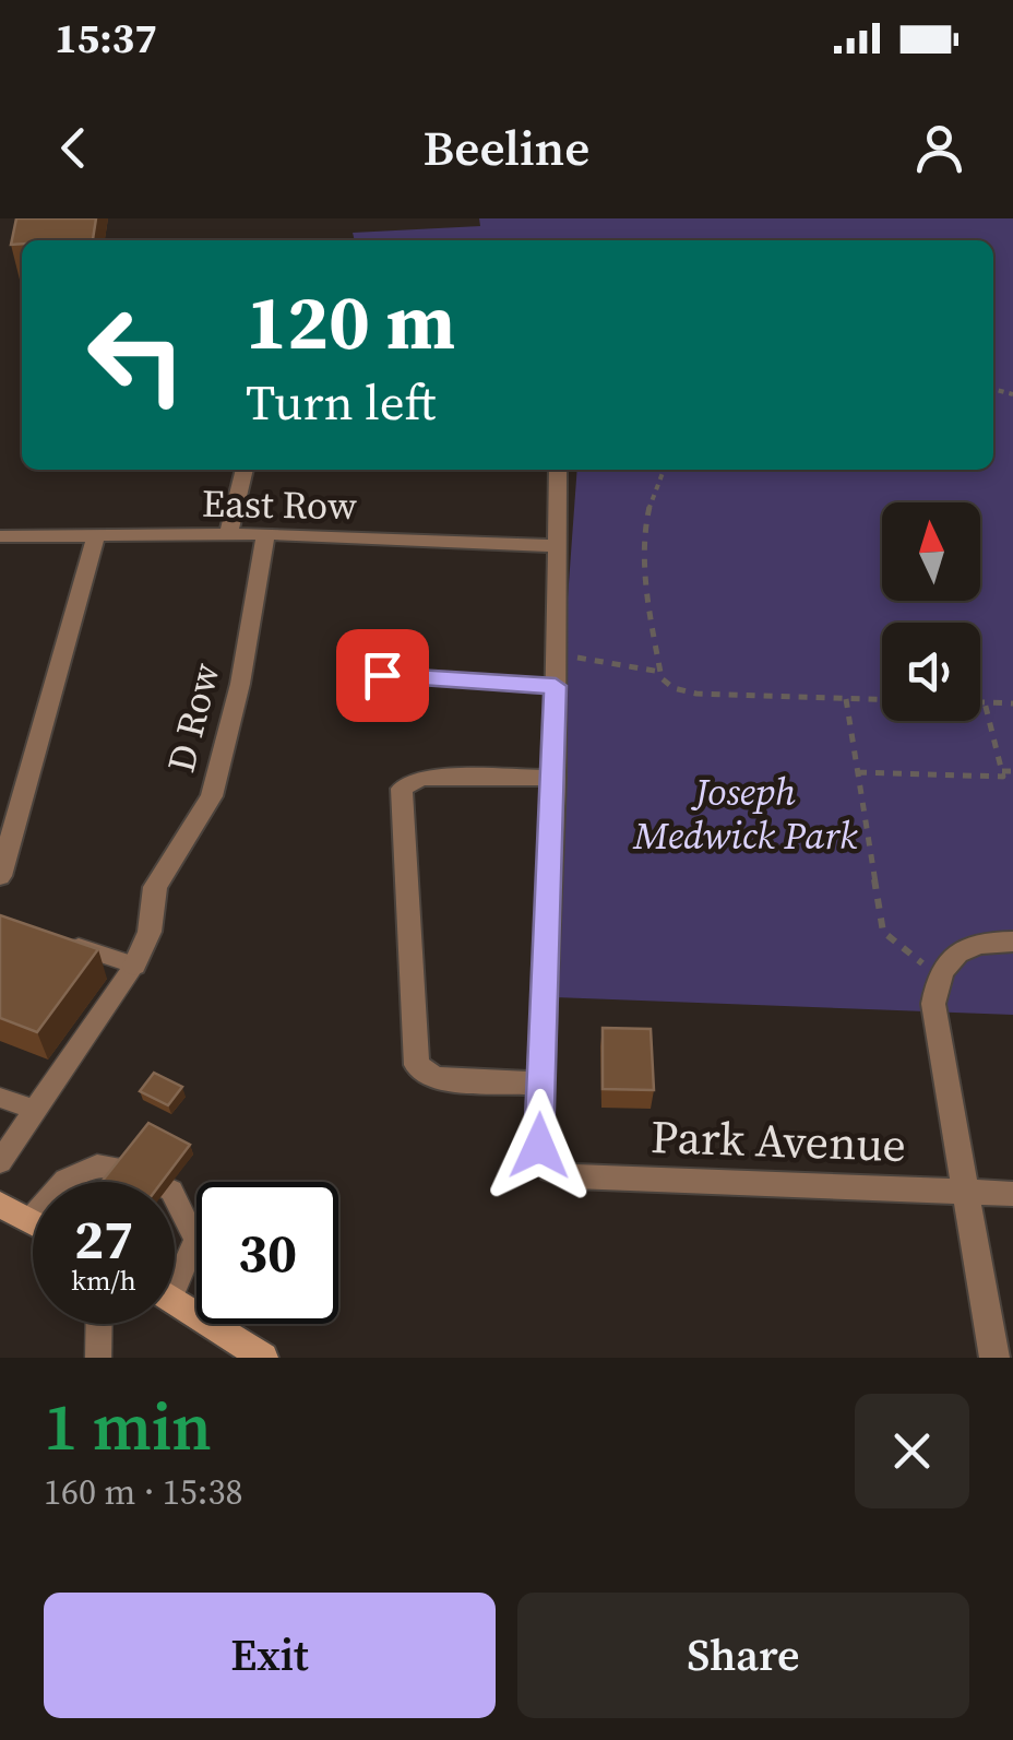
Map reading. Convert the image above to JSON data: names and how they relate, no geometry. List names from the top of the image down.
{
  "streets": {
    "street": ["East Row", "D Row", "Park Avenue"]
  },
  "crossings": [
    ["East Row", "D Row"]
  ],
  "parks": ["Joseph Medwick Park"],
  "north": "top",
  "page": {
    "status": "15:37",
    "header": "Beeline",
    "turn": ["120 m", "Turn left"],
    "speed": "27 km/h",
    "limit": "30",
    "heading": ["1 min", "160 m · 15:38"],
    "buttons": ["Exit", "Share"]
  }
}
